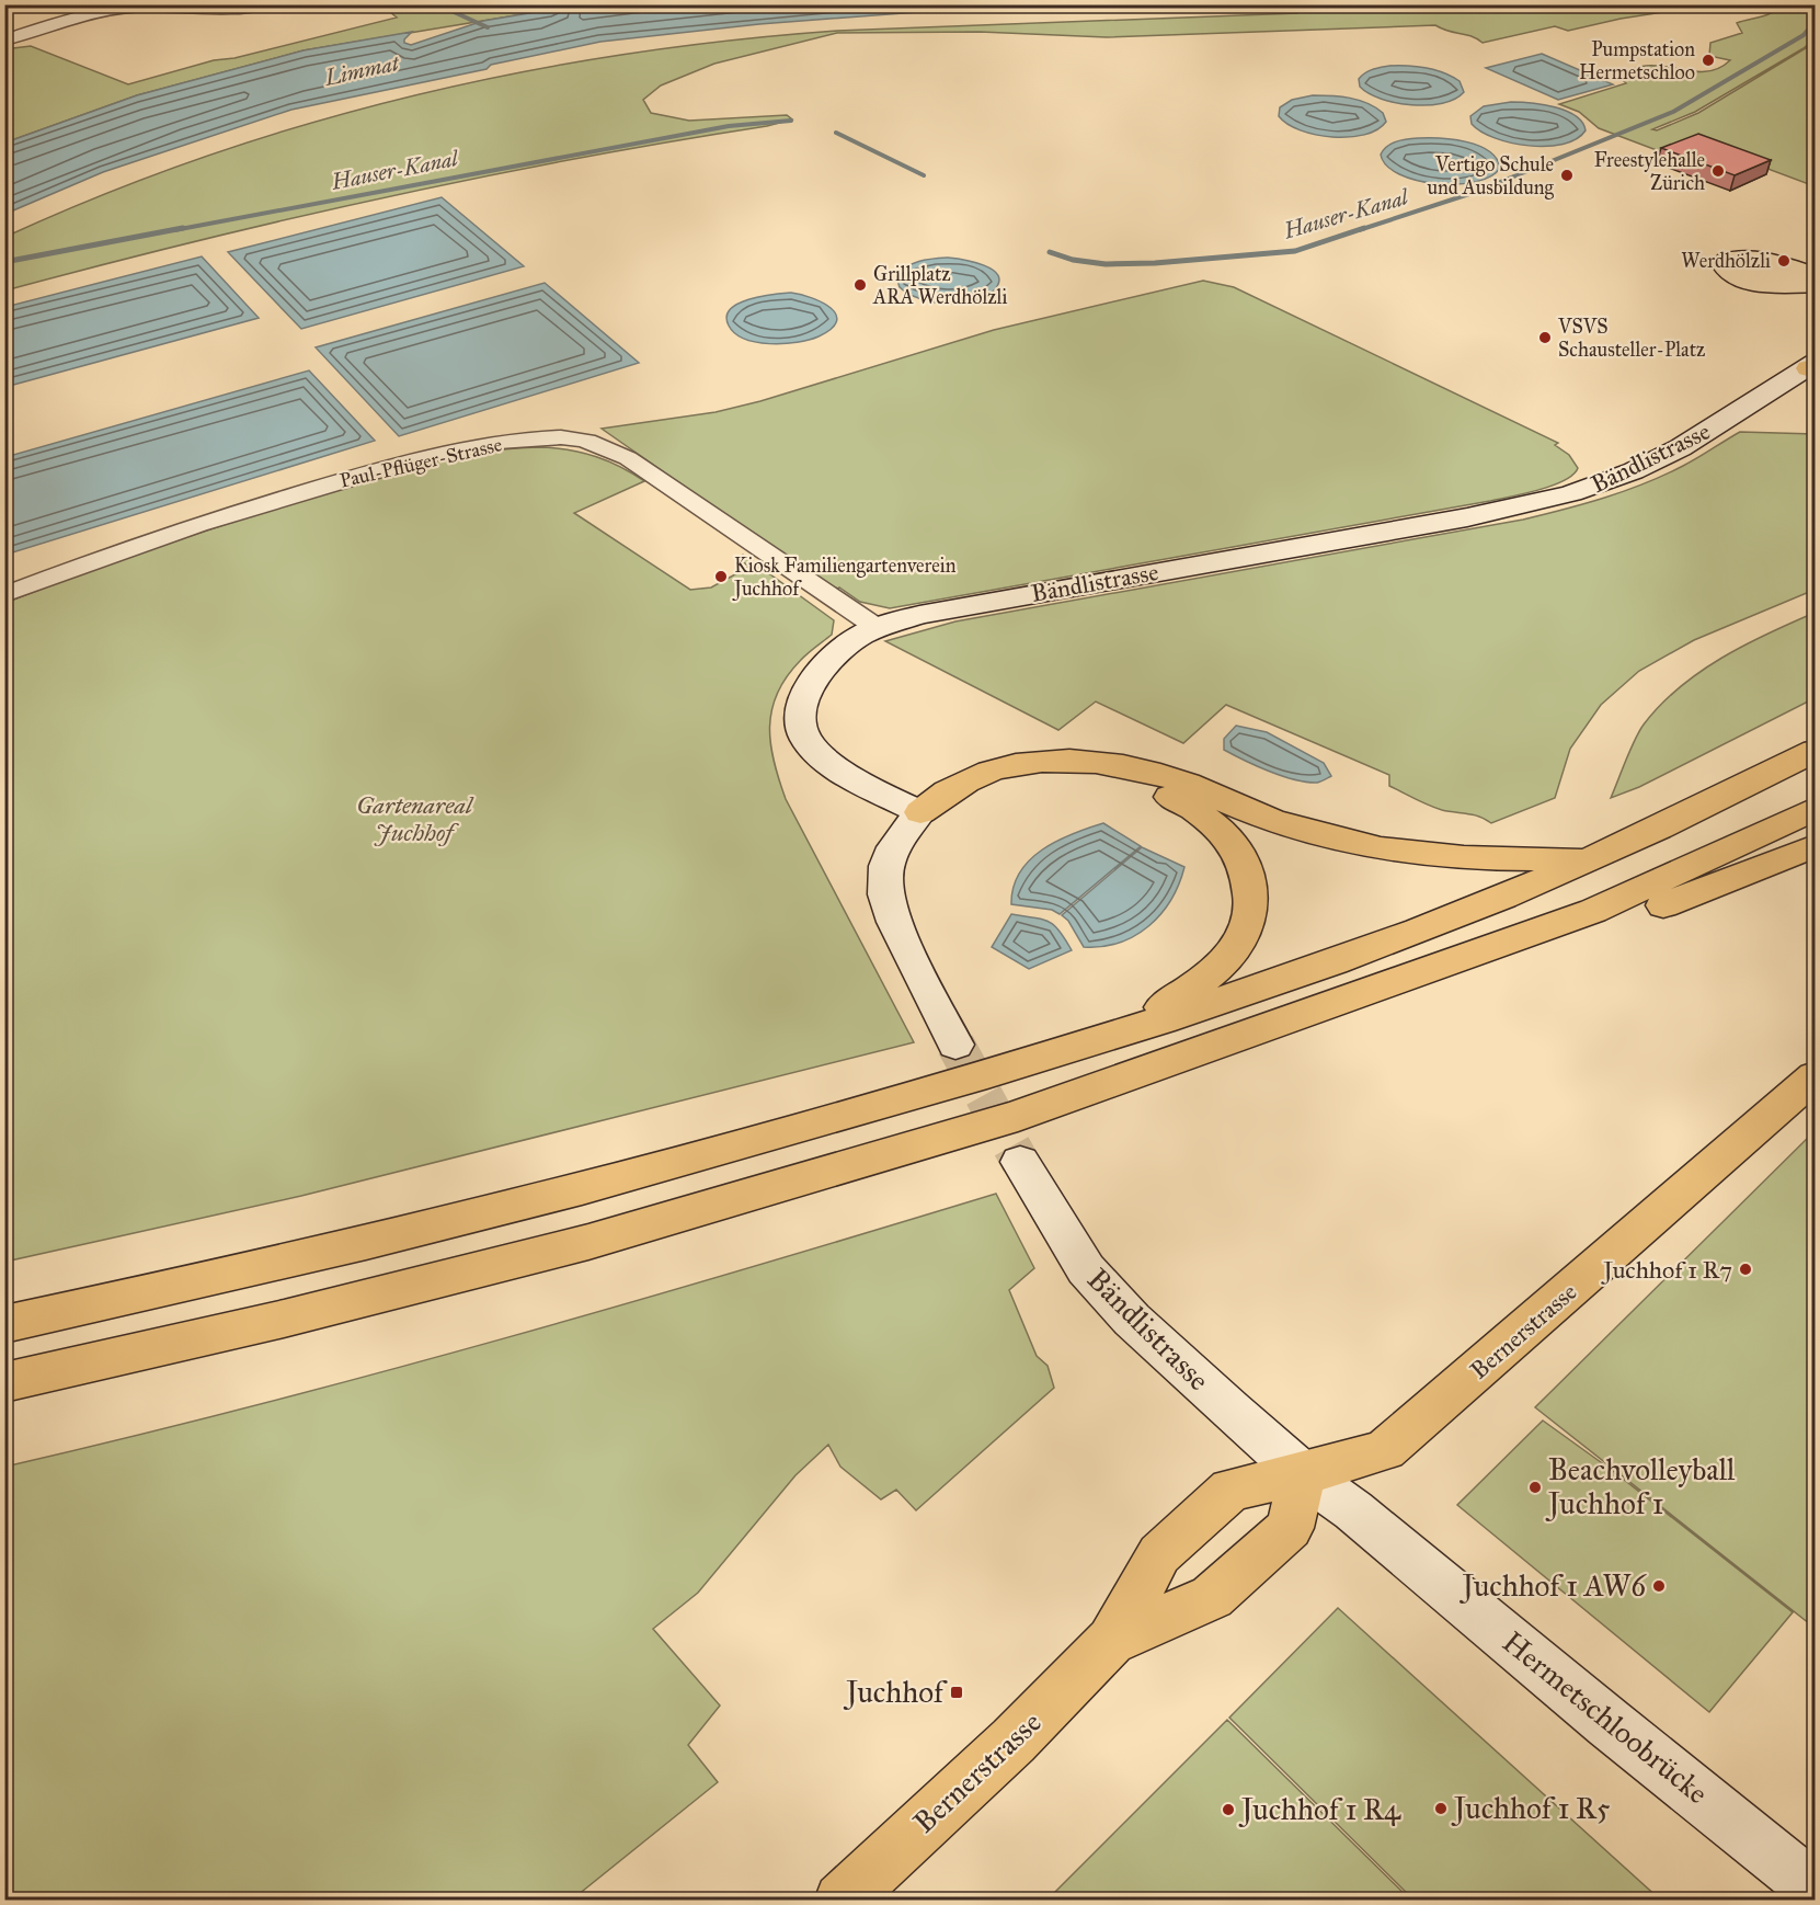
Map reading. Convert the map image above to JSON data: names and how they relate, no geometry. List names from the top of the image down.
{
  "streets": {
    "main road": ["Bernerstrasse"],
    "street": ["Bändlistrasse", "Paul-Pflüger-Strasse", "Hermetschloobrücke"]
  },
  "crossings": [
    ["Bändlistrasse", "Paul-Pflüger-Strasse"],
    ["Bändlistrasse", "Bernerstrasse"],
    ["Bändlistrasse", "Hermetschloobrücke"],
    ["Bernerstrasse", "Hermetschloobrücke"]
  ],
  "water": ["Limmat", "Hauser-Kanal"],
  "parks": ["Gartenareal Juchhof"],
  "places": {
    "other": [
      "Pumpstation Hermetschloo",
      "Freestylehalle Zürich",
      "Vertigo Schule und Ausbildung",
      "Werdhölzli",
      "Grillplatz ARA Werdhölzli",
      "VSVS Schausteller-Platz",
      "Kiosk Familiengartenverein Juchhof",
      "Juchhof 1 R7",
      "Beachvolleyball Juchhof 1",
      "Juchhof 1 AW6",
      "Juchhof 1 R5",
      "Juchhof 1 R4"
    ],
    "transit": ["Juchhof"]
  }
}
